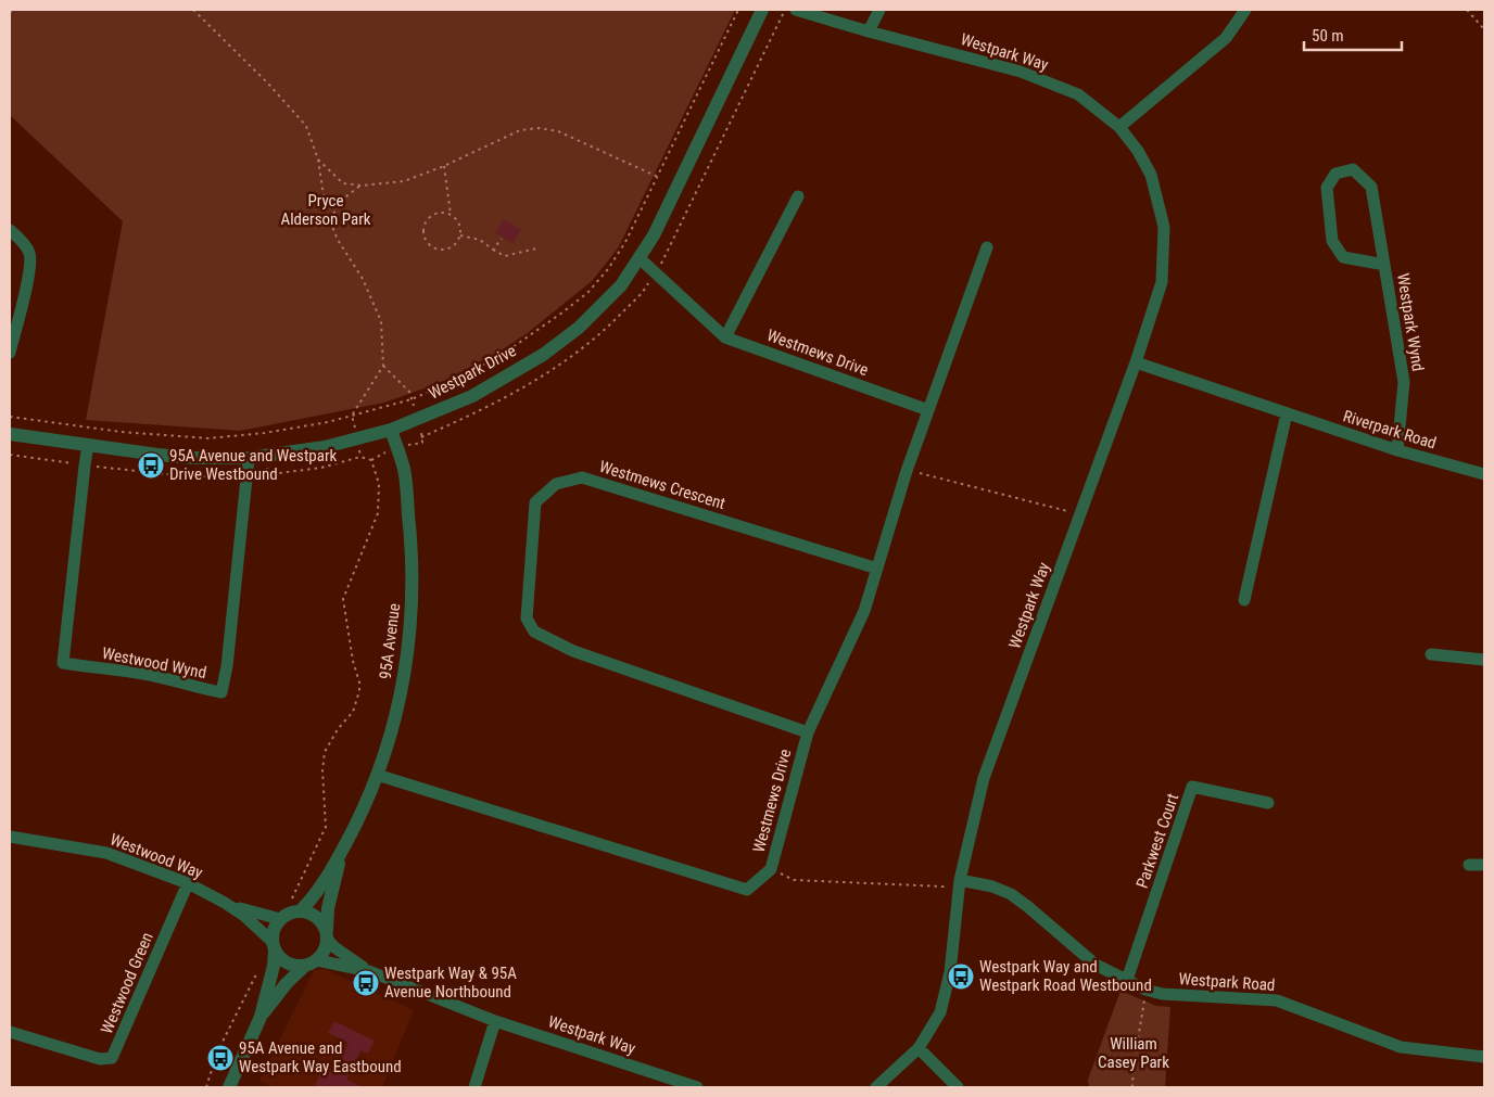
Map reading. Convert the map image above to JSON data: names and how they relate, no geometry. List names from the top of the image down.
{
  "streets": {
    "street": [
      "Westpark Way",
      "Westpark Wynd",
      "Westmews Drive",
      "Westpark Drive",
      "Riverpark Road",
      "Westmews Crescent",
      "95A Avenue",
      "Westwood Wynd",
      "Parkwest Court",
      "Westwood Way",
      "Westpark Road",
      "Westwood Green"
    ]
  },
  "crossings": [
    ["Westpark Way", "Riverpark Road"],
    ["Westpark Way", "95A Avenue"],
    ["Westpark Way", "Westwood Way"],
    ["Westpark Way", "Westpark Road"],
    ["Westpark Wynd", "Riverpark Road"],
    ["Westmews Drive", "Westpark Drive"],
    ["Westmews Drive", "Westmews Crescent"],
    ["Westmews Drive", "95A Avenue"],
    ["Westpark Drive", "95A Avenue"],
    ["Westpark Drive", "Westwood Wynd"],
    ["95A Avenue", "Westwood Way"],
    ["Parkwest Court", "Westpark Road"],
    ["Westwood Way", "Westwood Green"]
  ],
  "parks": ["Pryce Alderson Park", "William Casey Park"],
  "places": {
    "bus stop": [
      "95A Avenue and Westpark Drive Westbound",
      "Westpark Way and Westpark Road Westbound",
      "Westpark Way & 95A Avenue Northbound",
      "95A Avenue and Westpark Way Eastbound"
    ]
  },
  "scale_bar": "50 m"
}
